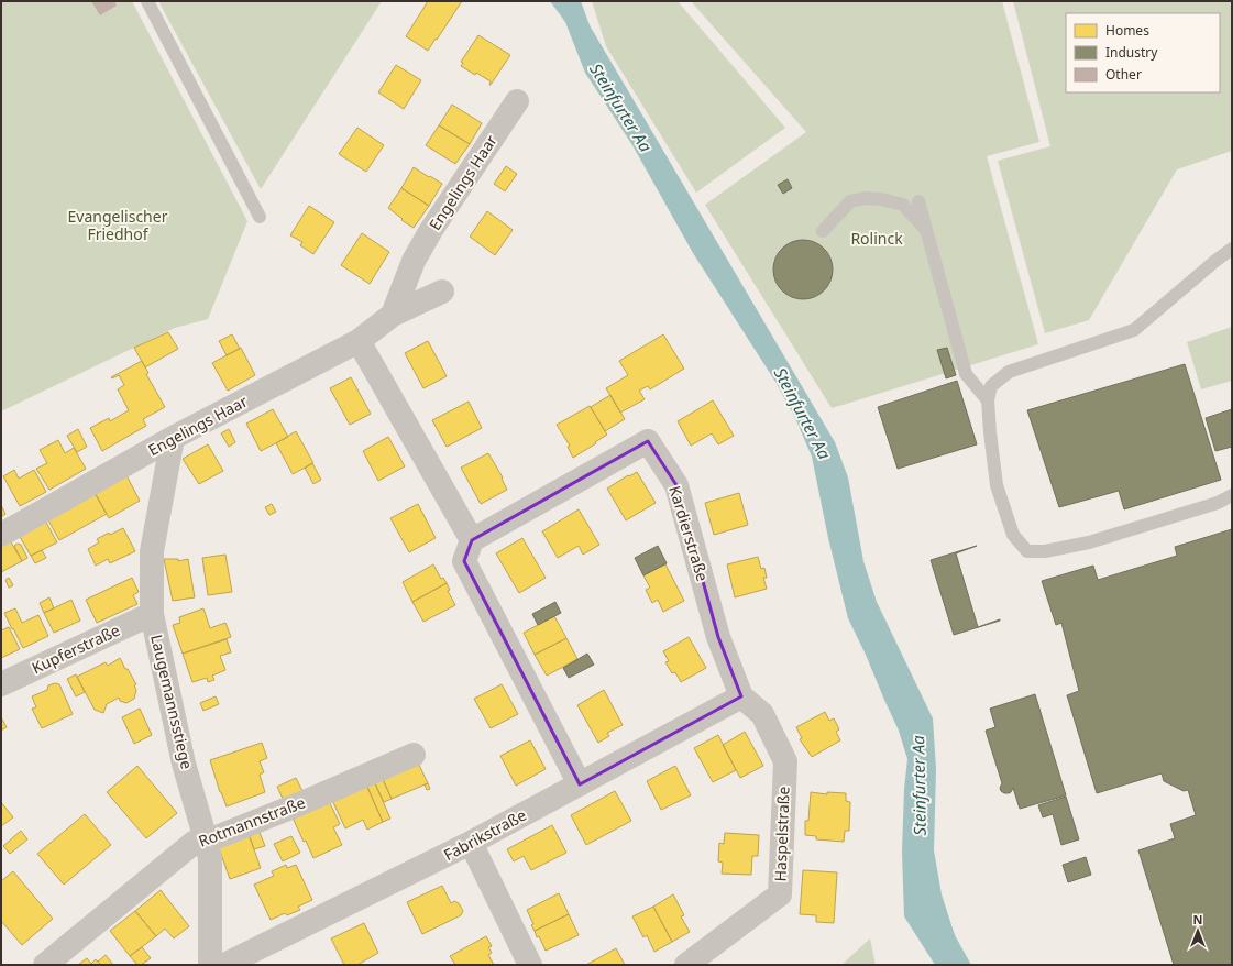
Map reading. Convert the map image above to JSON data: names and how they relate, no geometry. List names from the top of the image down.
{
  "streets": {
    "street": [
      "Engelings Haar",
      "Kardierstraße",
      "Kupferstraße",
      "Laugemannsstiege",
      "Rotmannstraße",
      "Haspelstraße",
      "Fabrikstraße"
    ]
  },
  "crossings": [
    ["Engelings Haar", "Laugemannsstiege"],
    ["Kardierstraße", "Haspelstraße"],
    ["Kardierstraße", "Fabrikstraße"],
    ["Kupferstraße", "Laugemannsstiege"],
    ["Laugemannsstiege", "Rotmannstraße"],
    ["Haspelstraße", "Fabrikstraße"]
  ],
  "water": ["Steinfurter Aa"],
  "parks": ["Evangelischer Friedhof", "Rolinck"],
  "legend": ["Homes", "Industry", "Other"],
  "north": "top"
}
